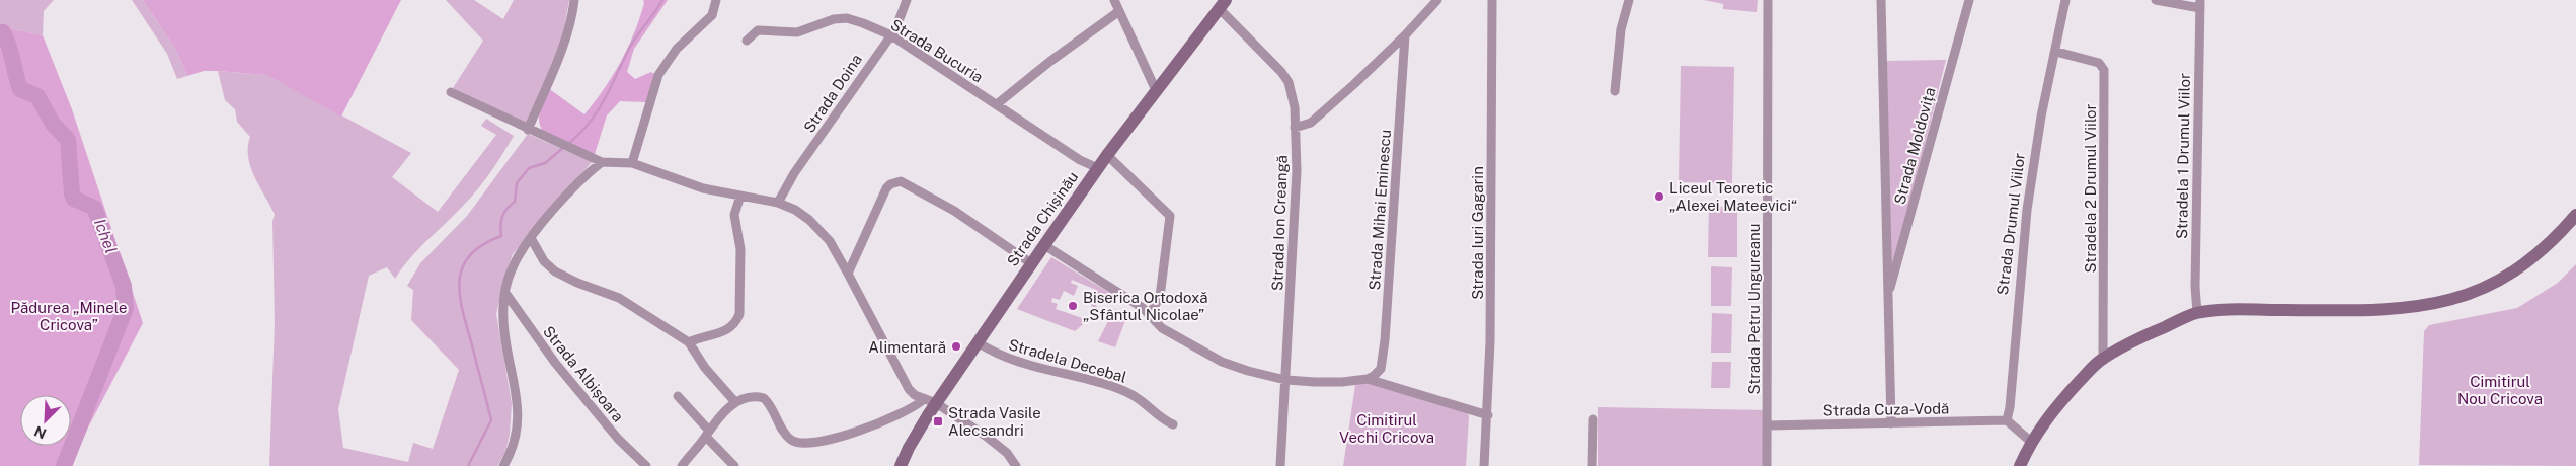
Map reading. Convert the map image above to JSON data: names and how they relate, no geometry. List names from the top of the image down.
{
  "streets": {
    "street": [
      "Strada Bucuria",
      "Strada Doina",
      "Strada Moldovița",
      "Stradela 1 Drumul Viilor",
      "Stradela 2 Drumul Viilor",
      "Strada Mihai Eminescu",
      "Strada Chișinău",
      "Strada Ion Creangă",
      "Strada Drumul Viilor",
      "Strada Iuri Gagarin",
      "Strada Petru Ungureanu",
      "Stradela Decebal",
      "Strada Albișoara",
      "Strada Cuza-Vodă"
    ]
  },
  "crossings": [
    ["Strada Bucuria", "Strada Doina"],
    ["Strada Bucuria", "Strada Chișinău"],
    ["Strada Moldovița", "Strada Cuza-Vodă"],
    ["Stradela 2 Drumul Viilor", "Strada Drumul Viilor"],
    ["Strada Chișinău", "Strada Ion Creangă"],
    ["Strada Chișinău", "Stradela Decebal"],
    ["Strada Drumul Viilor", "Strada Cuza-Vodă"],
    ["Strada Petru Ungureanu", "Strada Cuza-Vodă"]
  ],
  "water": ["Ichel"],
  "parks": ["Pădurea „Minele Cricova”", "Cimitirul Nou Cricova", "Cimitirul Vechi Cricova"],
  "places": {
    "other": ["Liceul Teoretic „Alexei Mateevici“", "Biserica Ortodoxă „Sfântul Nicolae”", "Alimentară"],
    "transit": ["Strada Vasile Alecsandri"]
  },
  "north": "bottom left"
}
